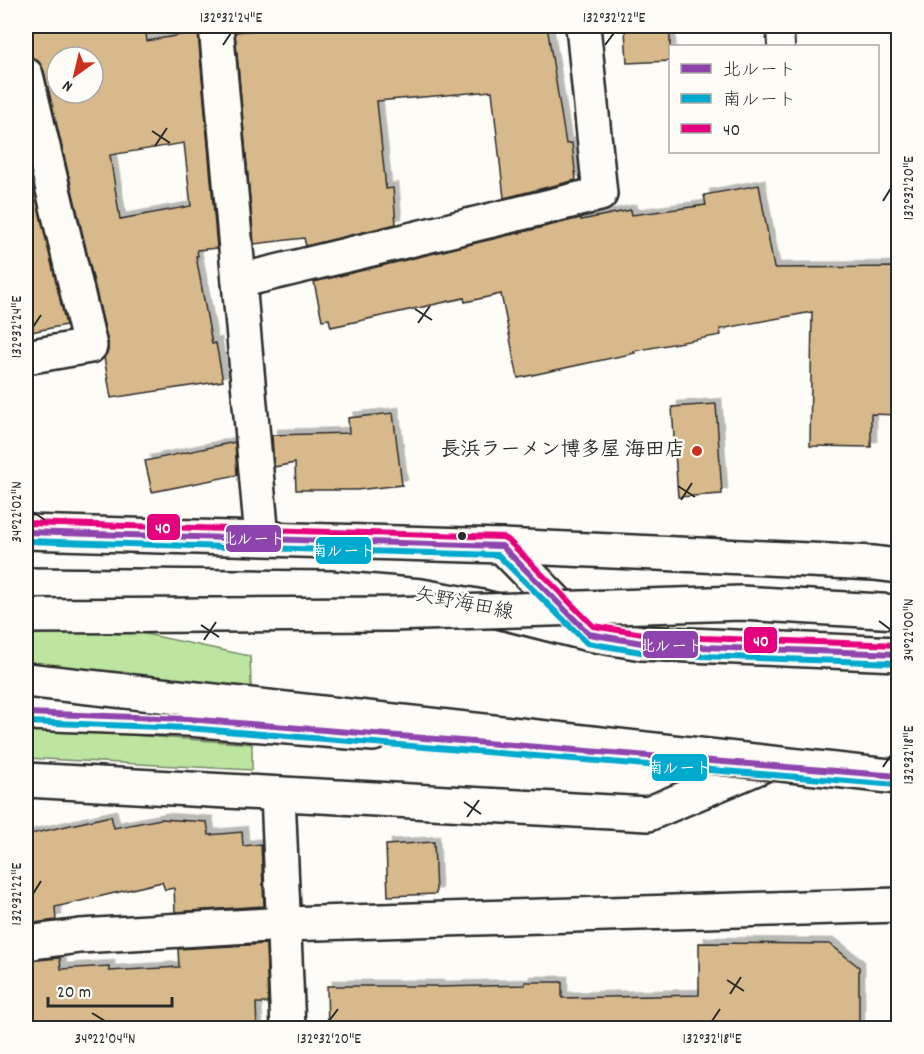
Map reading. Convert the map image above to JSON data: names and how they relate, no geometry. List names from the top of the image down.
{
  "streets": {
    "main road": ["矢野海田線"]
  },
  "places": ["長浜ラーメン博多屋 海田店"],
  "lines": ["transit line 40", "transit line 北ルート", "transit line 南ルート"],
  "legend": ["北ルート", "南ルート", "40"],
  "scale_bar": "20 m",
  "north": "bottom left",
  "coordinates": [
    "132°32'24\"E",
    "132°32'22\"E",
    "132°32'20\"E",
    "34°22'02\"N",
    "34°22'00\"N",
    "132°32'18\"E",
    "34°22'04\"N"
  ]
}
